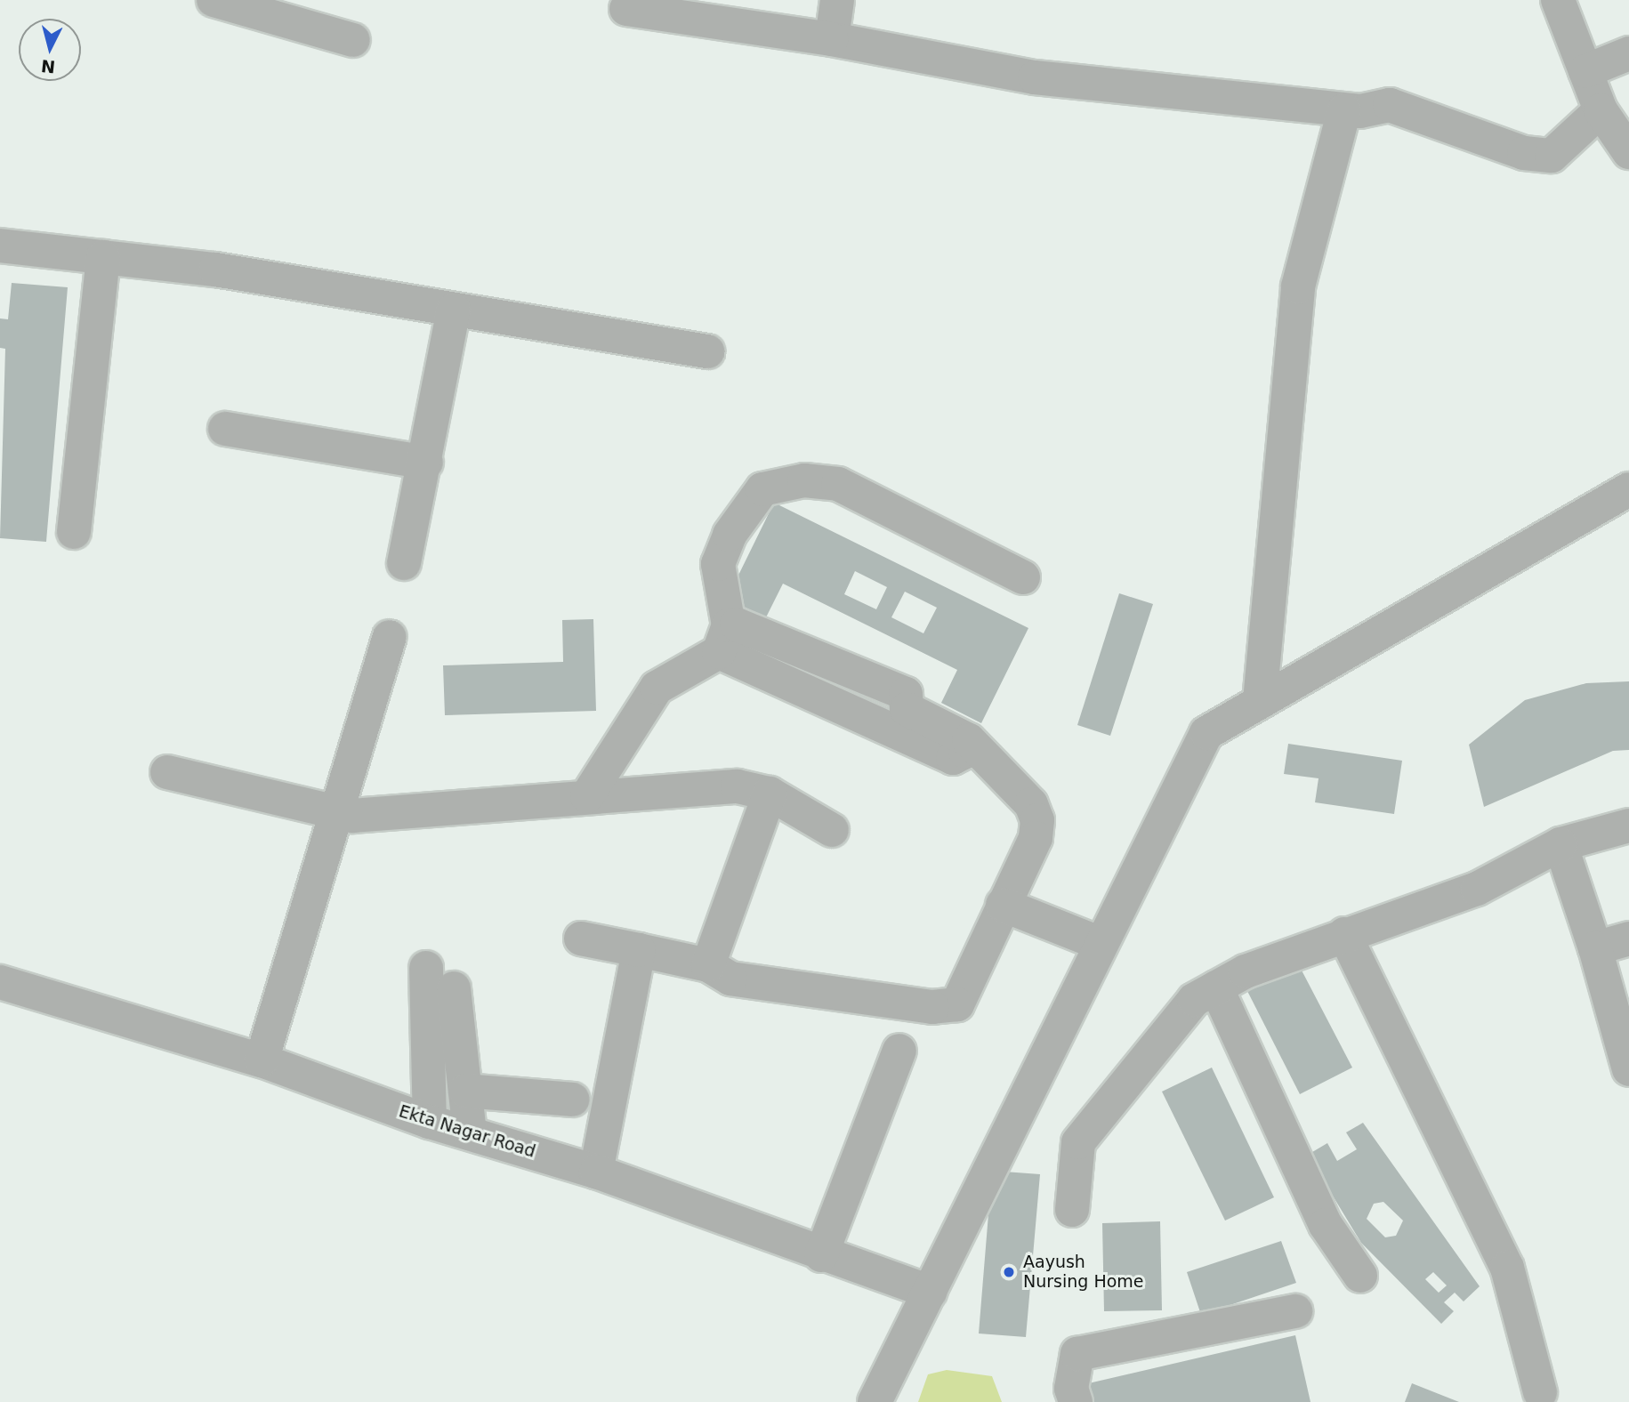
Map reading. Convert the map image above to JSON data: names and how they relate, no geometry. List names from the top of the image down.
{
  "streets": {
    "street": ["Ekta Nagar Road"]
  },
  "places": ["Aayush Nursing Home"],
  "north": "bottom"
}
